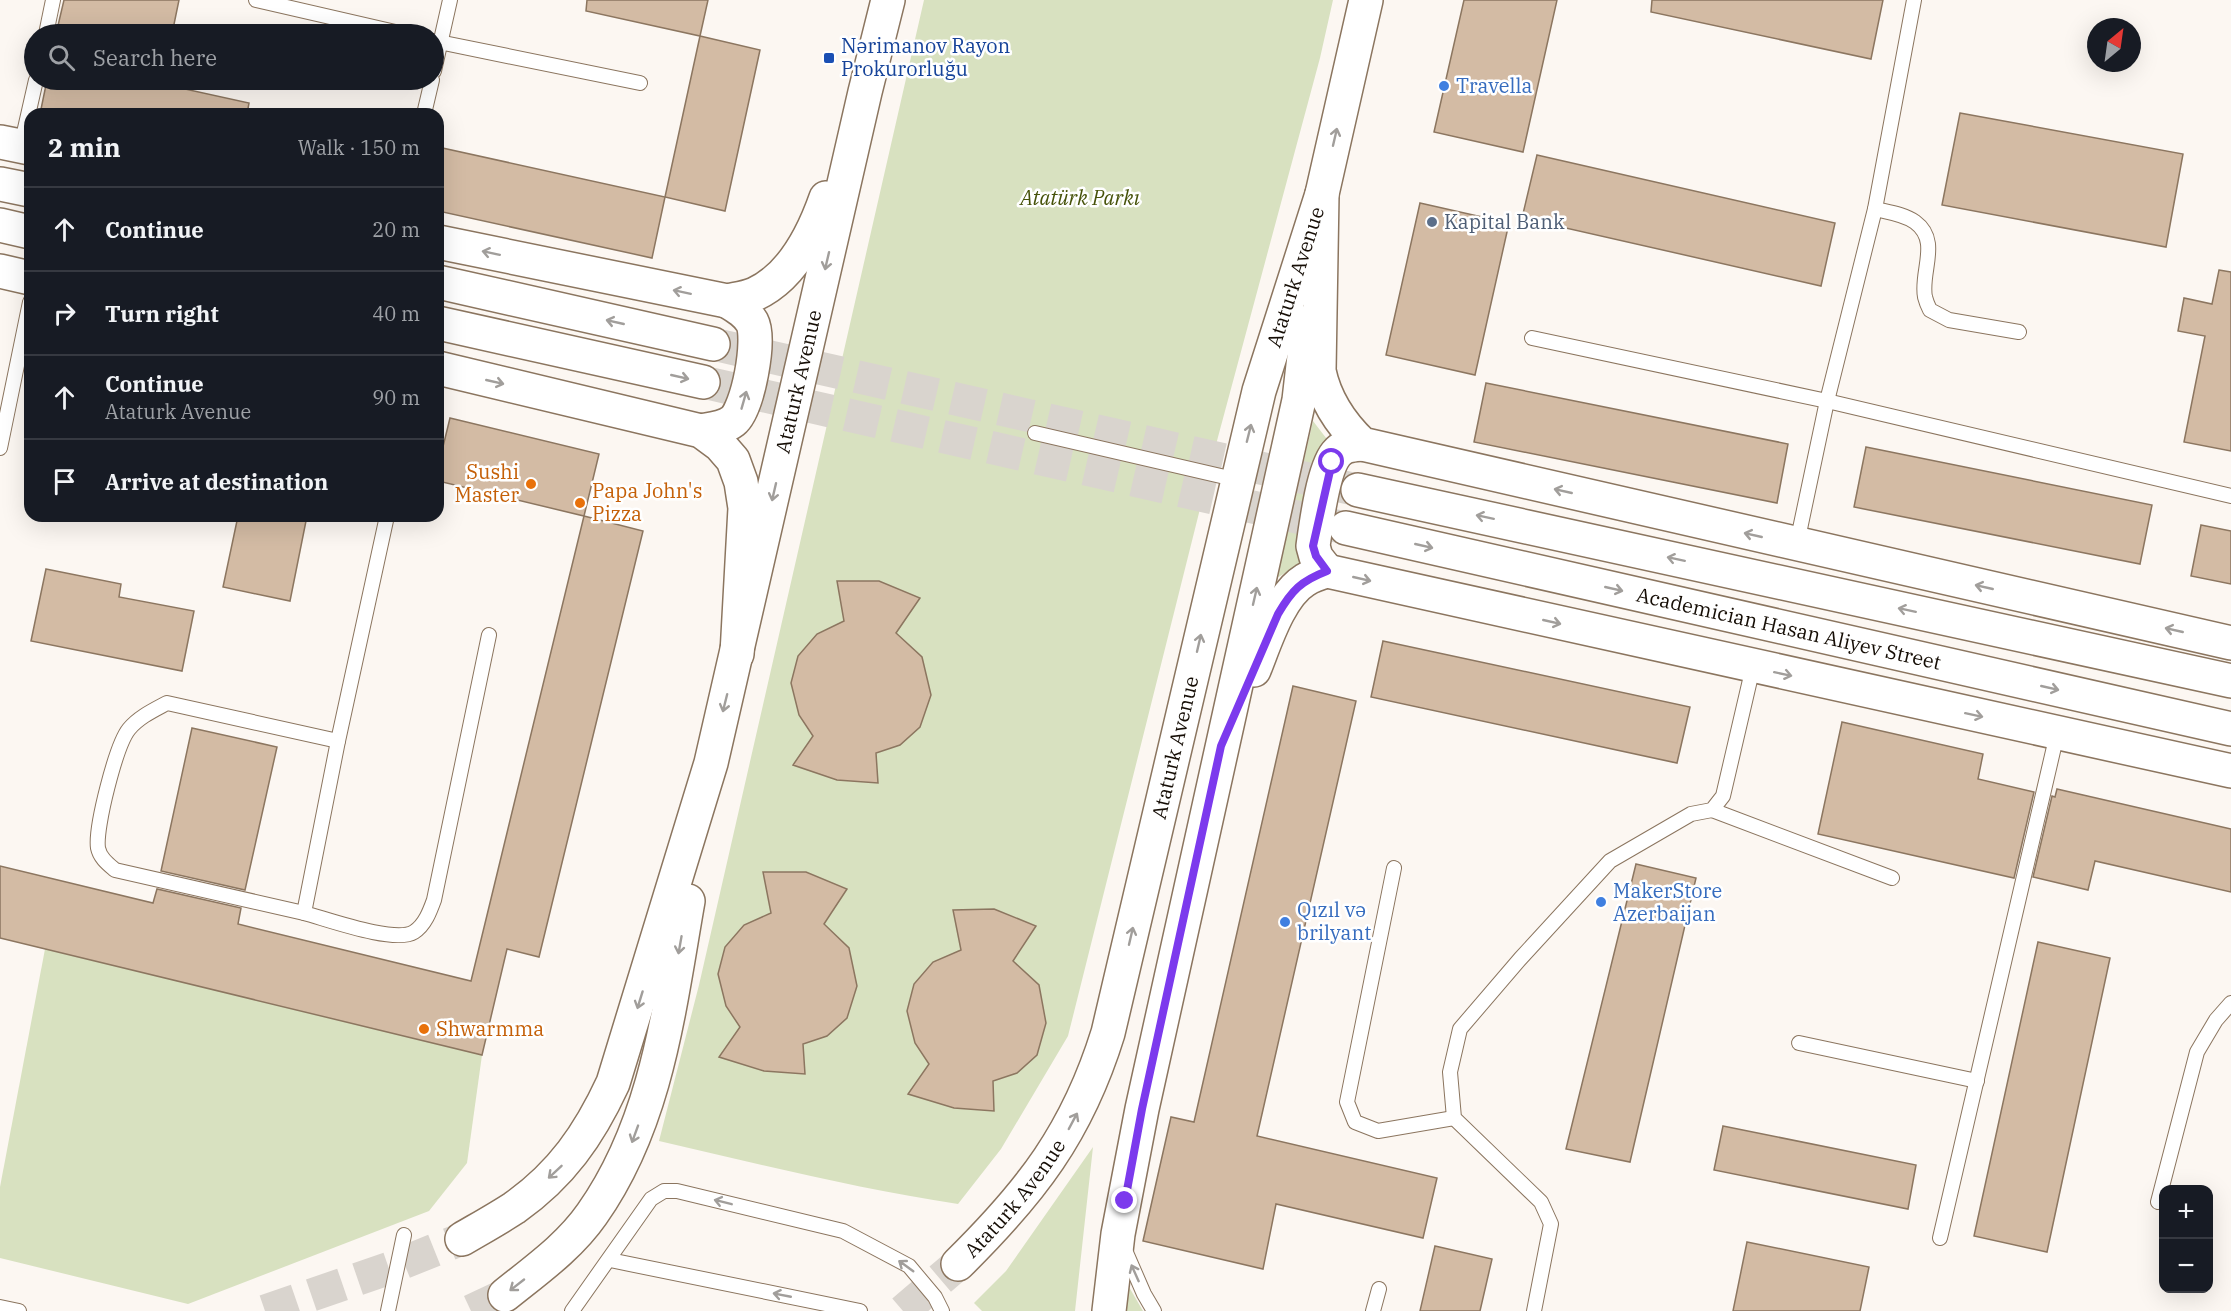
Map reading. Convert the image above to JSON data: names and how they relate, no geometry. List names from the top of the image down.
{
  "streets": {
    "main road": ["Ataturk Avenue", "Academician Hasan Aliyev Street"]
  },
  "parks": ["Atatürk Parkı"],
  "places": {
    "transit": ["Nərimanov Rayon Prokurorluğu"],
    "other": [
      "Travella",
      "Kapital Bank",
      "Sushi Master",
      "Papa John's Pizza",
      "MakerStore Azerbaijan",
      "Qızıl və brilyant",
      "Shwarmma"
    ]
  },
  "north": "top right",
  "page": {
    "search": "Search here",
    "heading": ["2 min", "Walk · 150 m"],
    "list": [
      ["Continue", "20 m"],
      ["Turn right", "40 m"],
      ["Continue", "Ataturk Avenue", "90 m"],
      "Arrive at destination"
    ],
    "map_buttons": ["+", "−"]
  }
}
